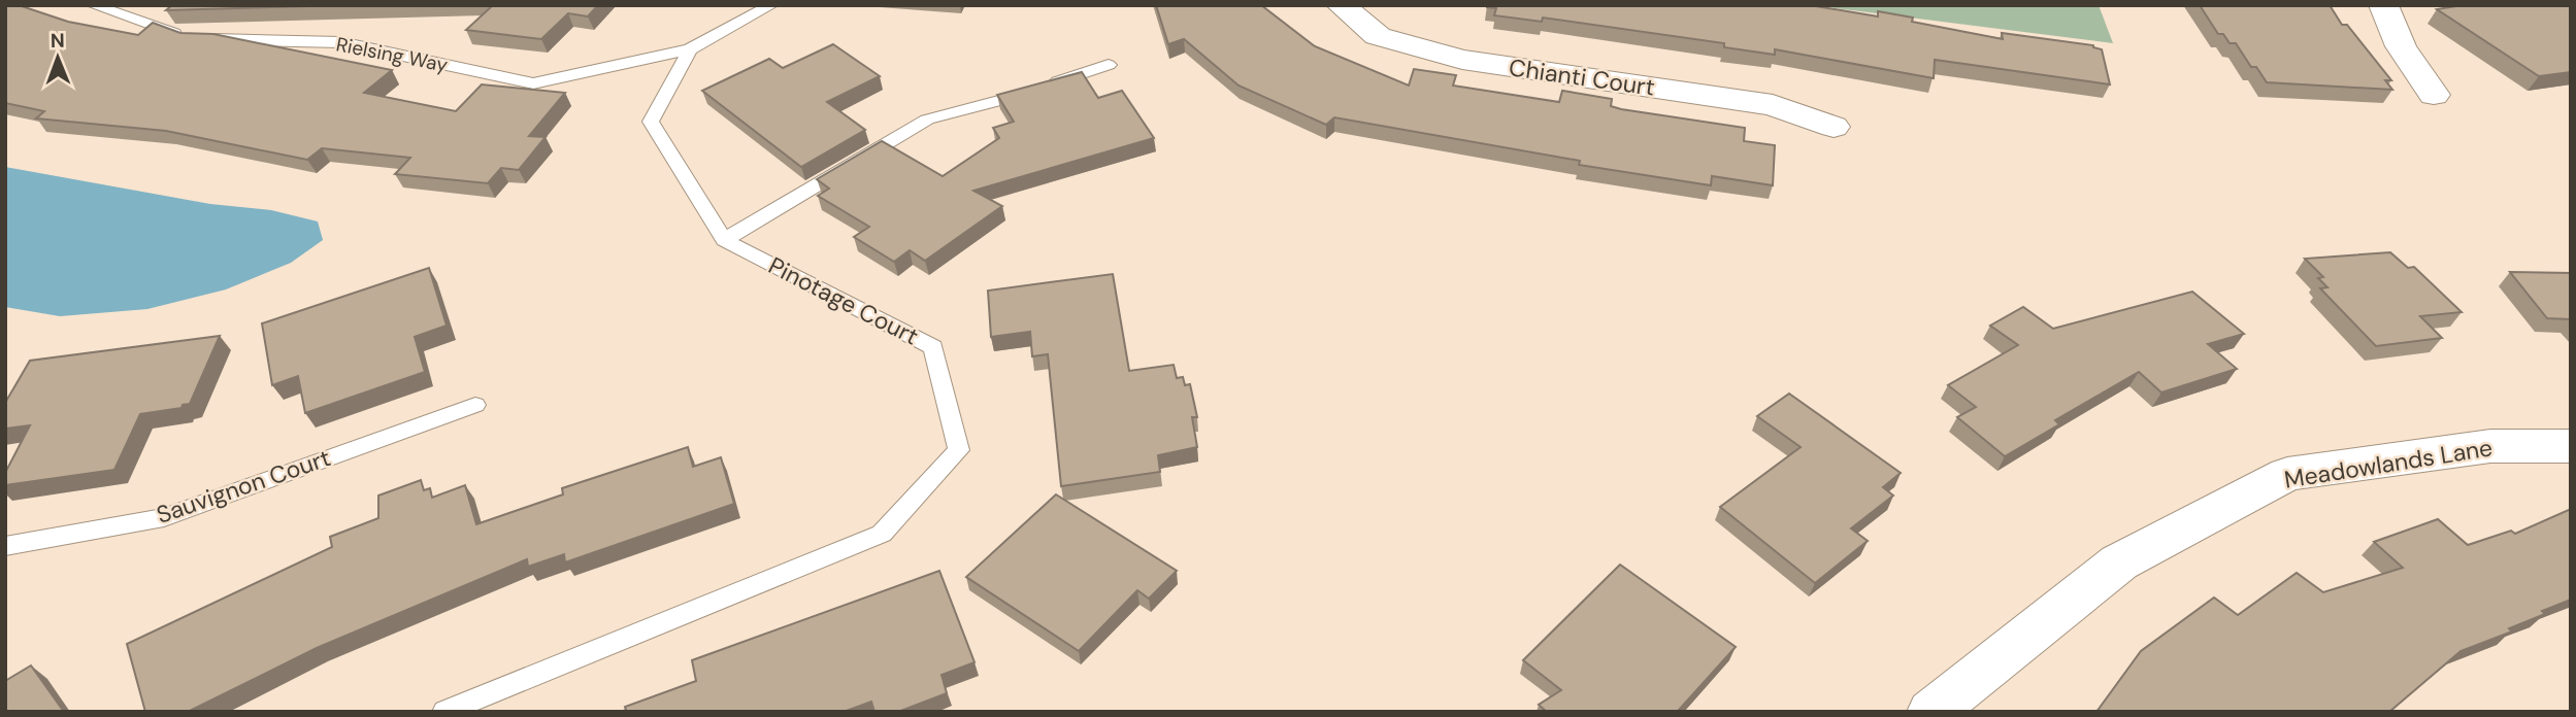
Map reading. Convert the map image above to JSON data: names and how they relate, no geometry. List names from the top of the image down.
{
  "streets": {
    "street": ["Chianti Court", "Meadowlands Lane"],
    "lane": ["Rielsing Way", "Pinotage Court", "Sauvignon Court"]
  },
  "north": "top"
}
